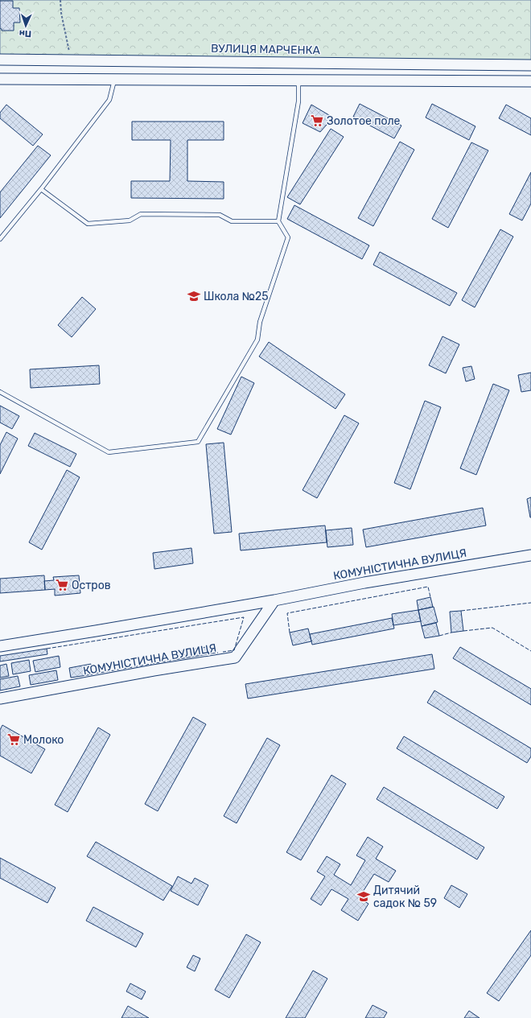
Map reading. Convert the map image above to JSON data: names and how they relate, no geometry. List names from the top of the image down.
{
  "streets": {
    "street": ["ВУЛИЦЯ МАРЧЕНКА", "КОМУНІСТИЧНА ВУЛИЦЯ"]
  },
  "places": {
    "supermarket": ["Золотое поле", "Остров", "Молоко"],
    "school or university": ["Школа №25", "Дитячий садок № 59"]
  },
  "north": "bottom"
}
